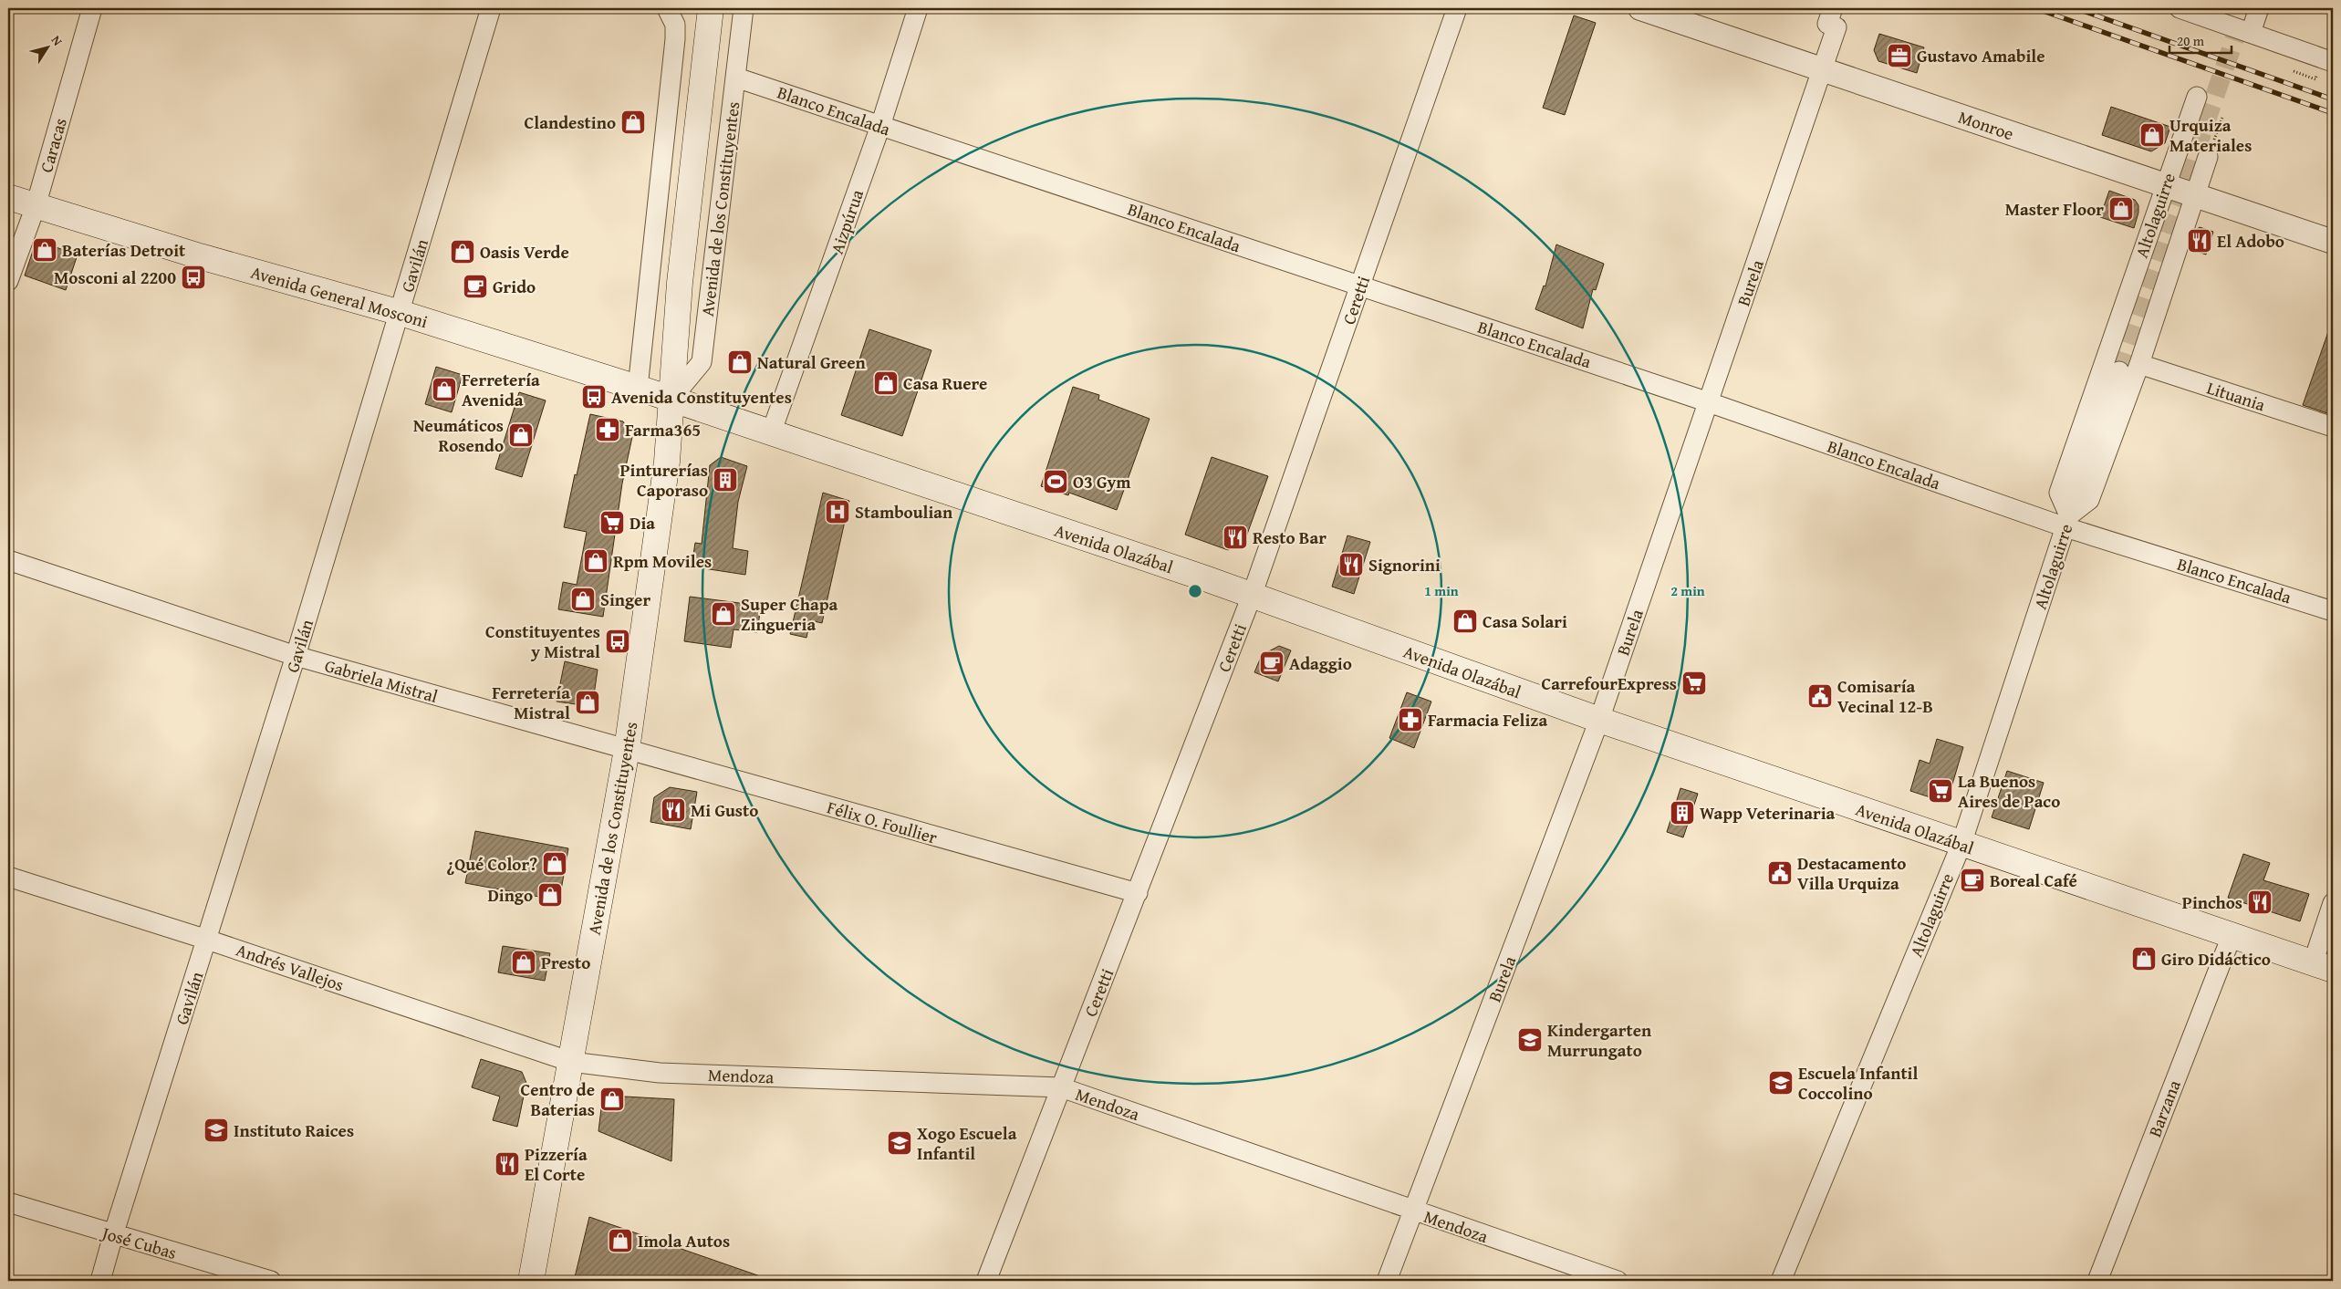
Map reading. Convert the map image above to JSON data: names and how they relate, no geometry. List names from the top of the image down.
{
  "streets": {
    "main road": ["Avenida de los Constituyentes", "Avenida General Mosconi", "Avenida Olazábal"],
    "street": [
      "Blanco Encalada",
      "Monroe",
      "Caracas",
      "Altolaguirre",
      "Aizpúrua",
      "Gavilán",
      "Burela",
      "Ceretti",
      "Lituania",
      "Gabriela Mistral",
      "Félix O. Foullier",
      "Andrés Vallejos",
      "Mendoza",
      "Barzana",
      "José Cubas"
    ]
  },
  "crossings": [
    ["Blanco Encalada", "Avenida de los Constituyentes"],
    ["Blanco Encalada", "Altolaguirre"],
    ["Blanco Encalada", "Aizpúrua"],
    ["Blanco Encalada", "Burela"],
    ["Blanco Encalada", "Ceretti"],
    ["Monroe", "Altolaguirre"],
    ["Monroe", "Burela"],
    ["Caracas", "Avenida General Mosconi"],
    ["Avenida de los Constituyentes", "Avenida General Mosconi"],
    ["Avenida de los Constituyentes", "Avenida Olazábal"],
    ["Avenida de los Constituyentes", "Gabriela Mistral"],
    ["Avenida de los Constituyentes", "Félix O. Foullier"],
    ["Avenida de los Constituyentes", "Andrés Vallejos"],
    ["Avenida de los Constituyentes", "Mendoza"],
    ["Altolaguirre", "Lituania"],
    ["Altolaguirre", "Avenida Olazábal"],
    ["Aizpúrua", "Avenida Olazábal"],
    ["Gavilán", "Avenida General Mosconi"],
    ["Gavilán", "Gabriela Mistral"],
    ["Gavilán", "Andrés Vallejos"],
    ["Gavilán", "José Cubas"],
    ["Burela", "Avenida Olazábal"],
    ["Burela", "Mendoza"],
    ["Avenida General Mosconi", "Avenida Olazábal"],
    ["Ceretti", "Avenida Olazábal"],
    ["Ceretti", "Félix O. Foullier"],
    ["Ceretti", "Mendoza"],
    ["Avenida Olazábal", "Barzana"],
    ["Gabriela Mistral", "Félix O. Foullier"],
    ["Andrés Vallejos", "Mendoza"]
  ],
  "places": {
    "office": ["Gustavo Amabile"],
    "shop": [
      "Clandestino",
      "Urquiza Materiales",
      "Master Floor",
      "Baterías Detroit",
      "Oasis Verde",
      "Natural Green",
      "Casa Ruere",
      "Ferretería Avenida",
      "Neumáticos Rosendo",
      "Rpm Moviles",
      "Singer",
      "Super Chapa Zingueria",
      "Casa Solari",
      "Ferretería Mistral",
      "¿Qué Color?",
      "Dingo",
      "Giro Didáctico",
      "Presto",
      "Centro de Baterias",
      "Imola Autos"
    ],
    "restaurant": [
      "El Adobo",
      "Resto Bar",
      "Signorini",
      "Mi Gusto",
      "Pinchos",
      "Pizzería El Corte"
    ],
    "bus stop": ["Mosconi al 2200", "Avenida Constituyentes", "Constituyentes y Mistral"],
    "cafe": ["Grido", "Adaggio", "Boreal Café"],
    "pharmacy": ["Farma365", "Farmacia Feliza"],
    "building": ["Pinturerías Caporaso", "Wapp Veterinaria"],
    "sports": ["O3 Gym"],
    "hospital": ["Stamboulian"],
    "supermarket": ["Dia", "CarrefourExpress", "La Buenos Aires de Paco"],
    "public building": ["Comisaría Vecinal 12-B", "Destacamento Villa Urquiza"],
    "school or university": [
      "Kindergarten Murrungato",
      "Escuela Infantil Coccolino",
      "Instituto Raices",
      "Xogo Escuela Infantil"
    ]
  },
  "scale_bar": "20 m",
  "north": "top right",
  "rings": ["1 min", "2 min"]
}
